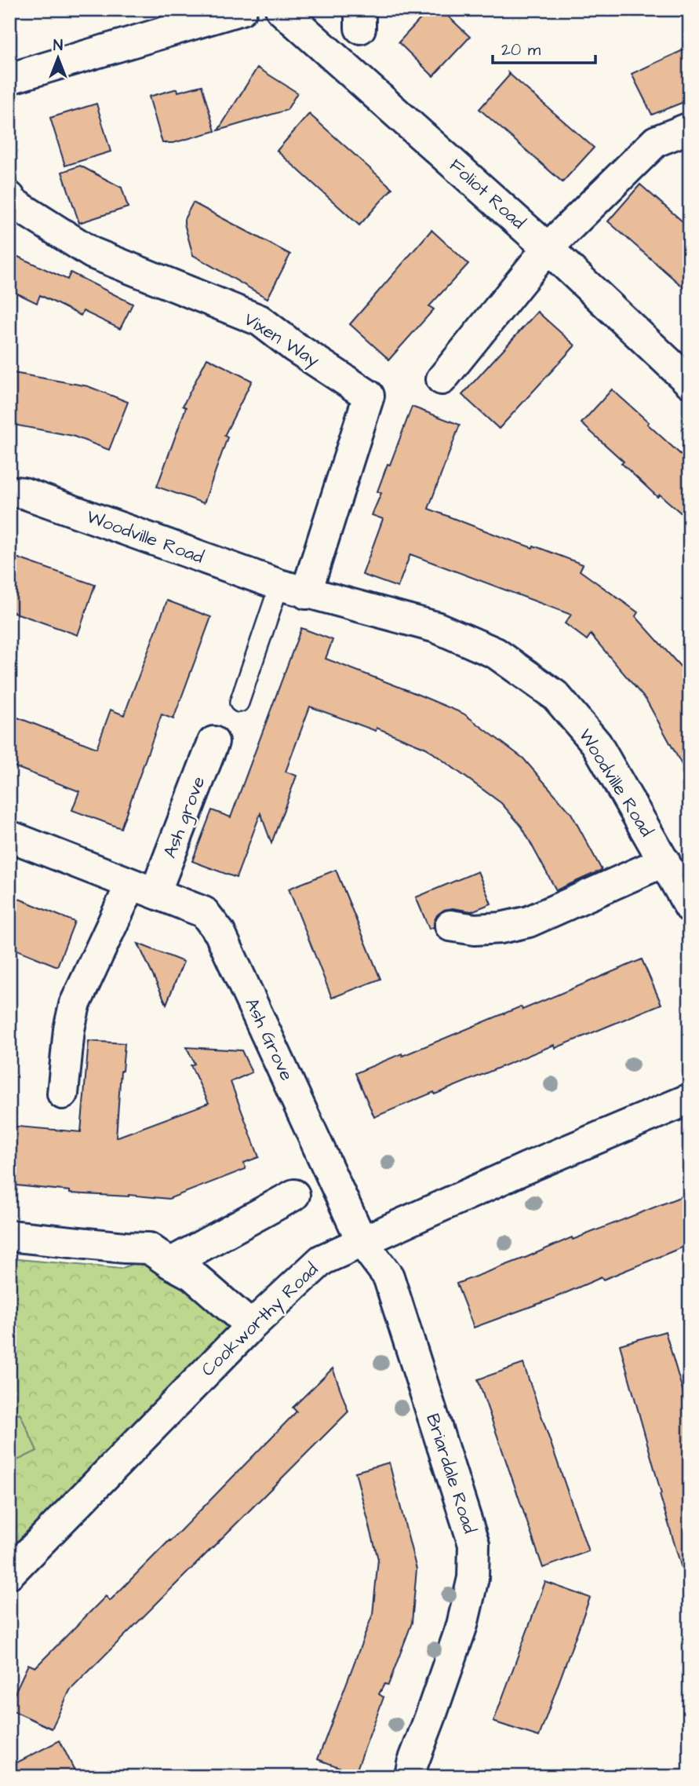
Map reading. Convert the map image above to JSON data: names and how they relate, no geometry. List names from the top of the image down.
{
  "streets": {
    "street": [
      "Foliot Road",
      "Vixen Way",
      "Woodville Road",
      "Ash grove",
      "Ash Grove",
      "Cookworthy Road",
      "Briardale Road"
    ]
  },
  "crossings": [
    ["Vixen Way", "Woodville Road"],
    ["Ash grove", "Ash Grove"],
    ["Ash Grove", "Cookworthy Road"],
    ["Ash Grove", "Briardale Road"],
    ["Cookworthy Road", "Briardale Road"]
  ],
  "scale_bar": "20 m",
  "north": "top"
}
